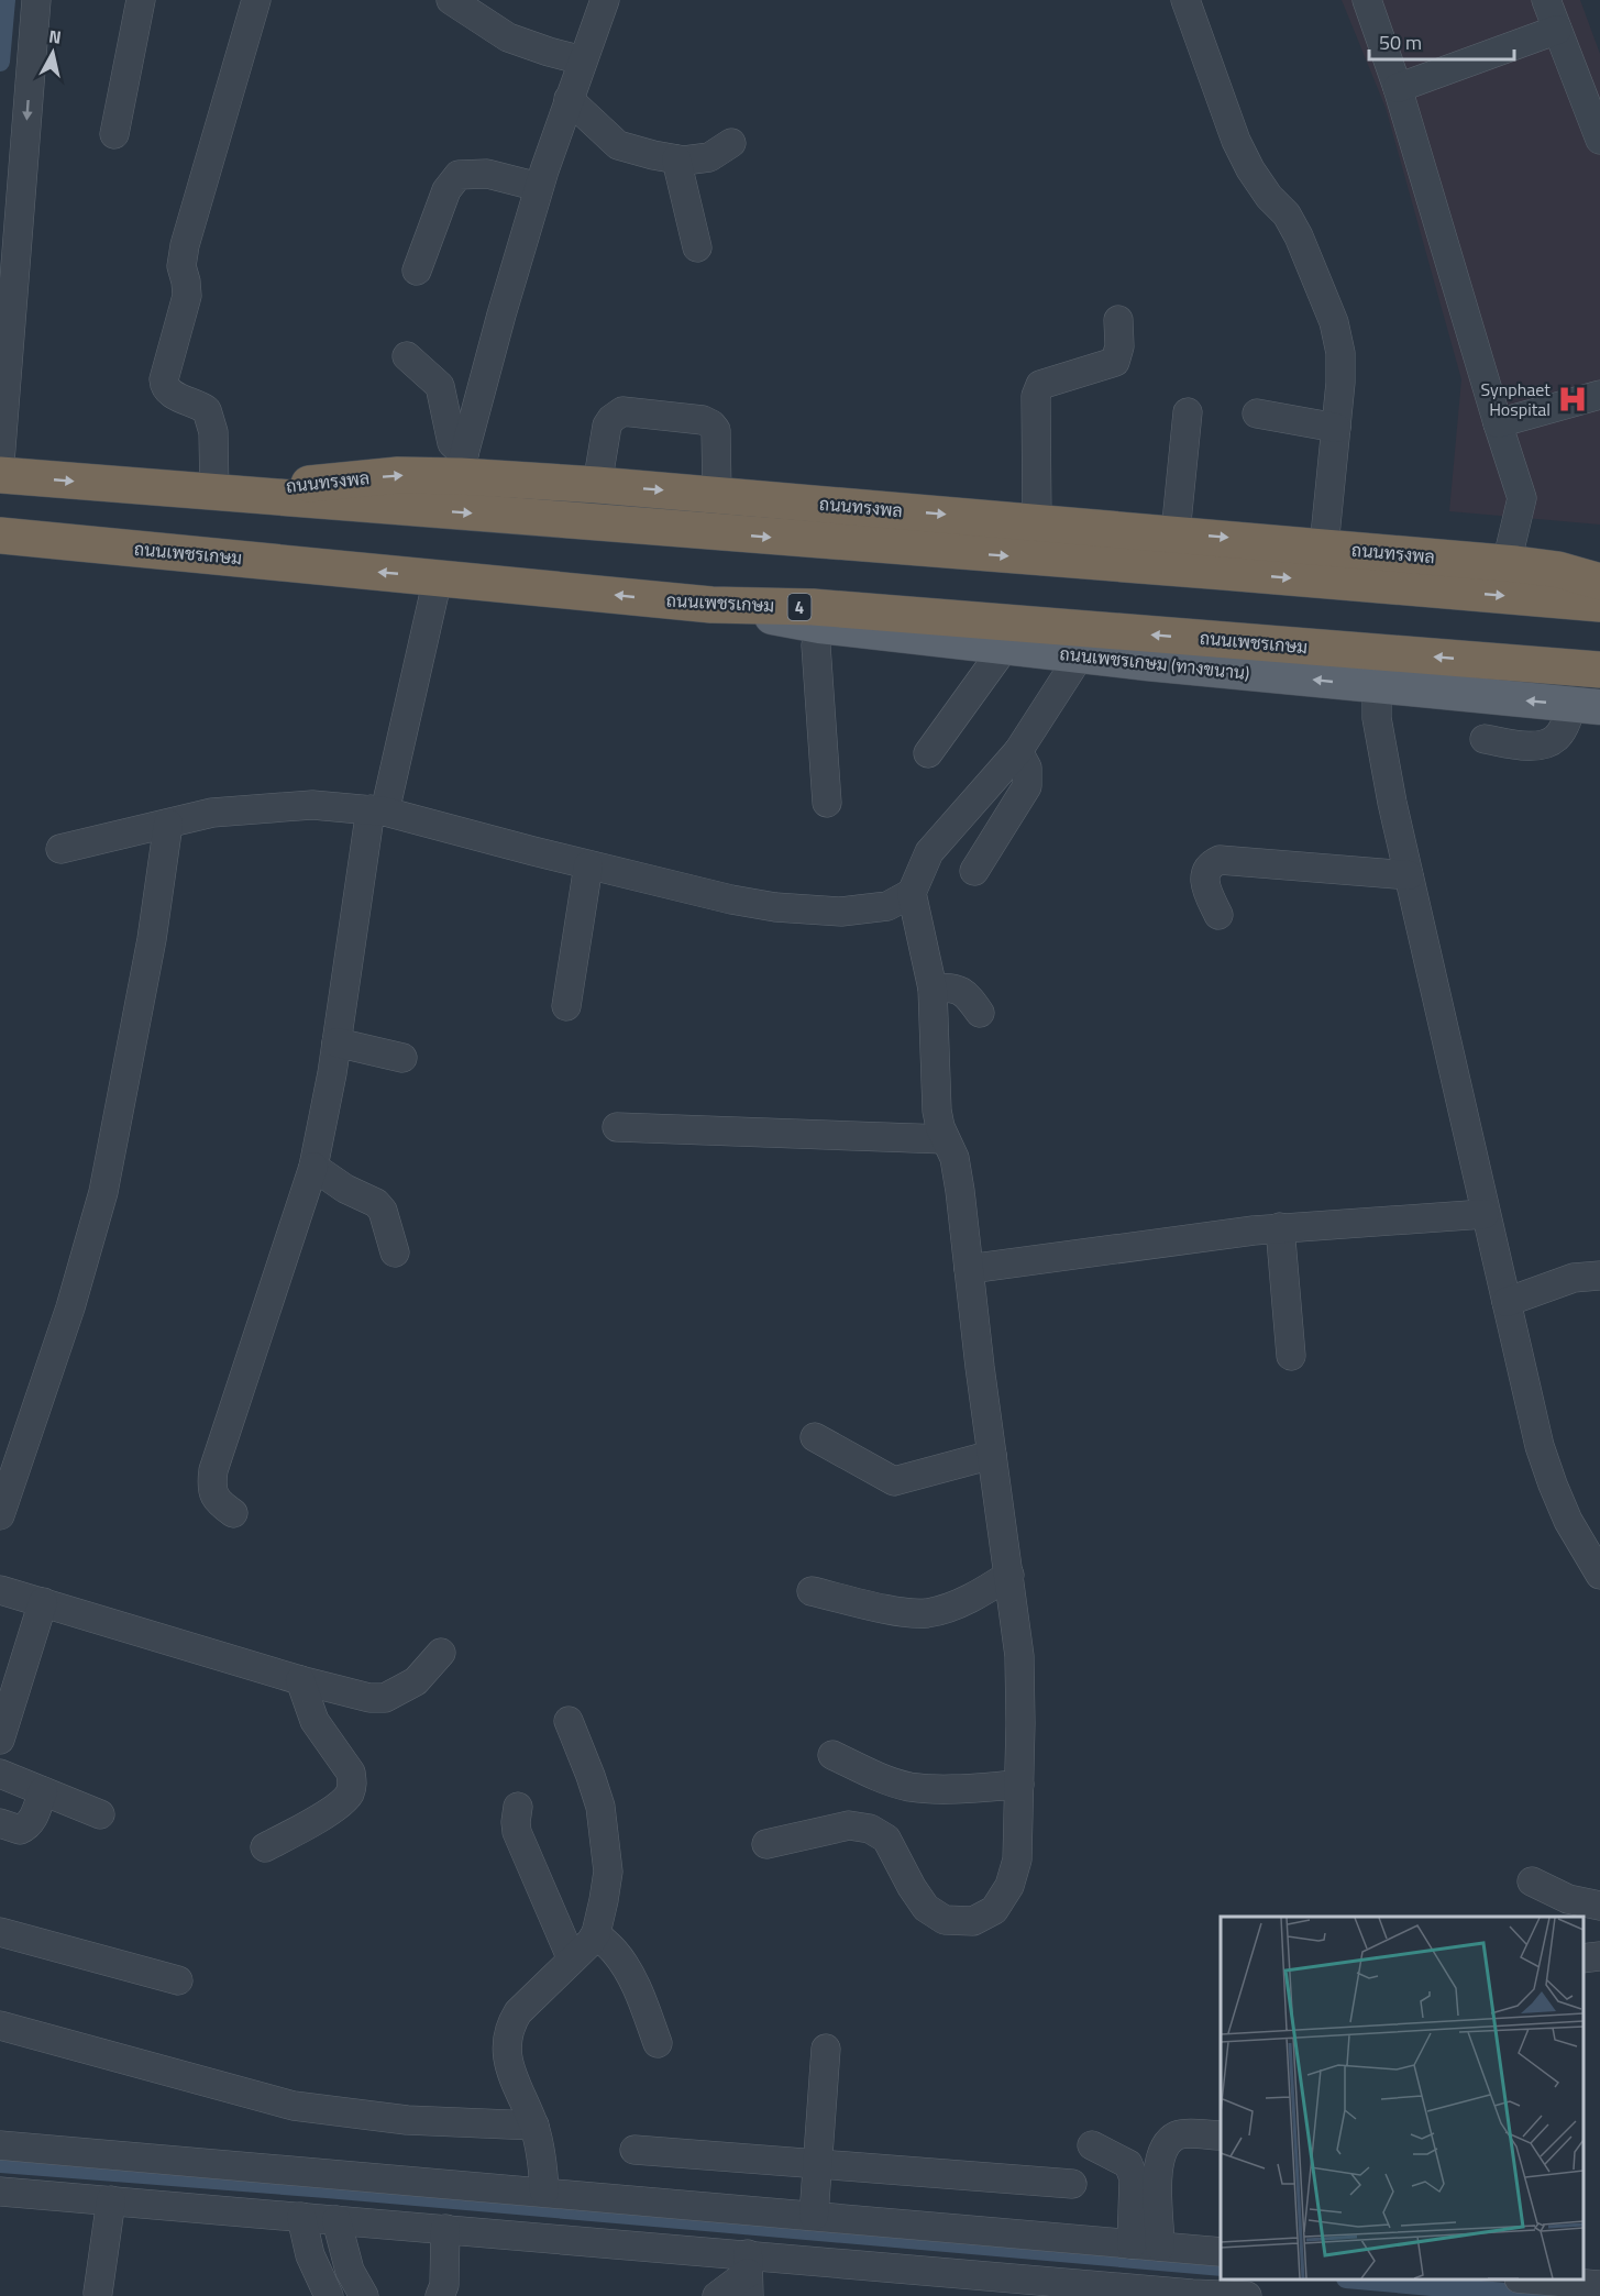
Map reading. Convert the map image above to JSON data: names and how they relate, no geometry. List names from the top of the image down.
{
  "streets": {
    "highway": ["ถนนทรงพล", "ถนนเพชรเกษม", "4"],
    "main road": ["ถนนเพชรเกษม (ทางขนาน)"]
  },
  "crossings": [
    ["ถนนเพชรเกษม", "ถนนเพชรเกษม (ทางขนาน)"]
  ],
  "one_way": ["ถนนเพชรเกษม (ทางขนาน)"],
  "places": {
    "hospital": ["Synphaet Hospital"]
  },
  "scale_bar": "50 m",
  "north": "top"
}
